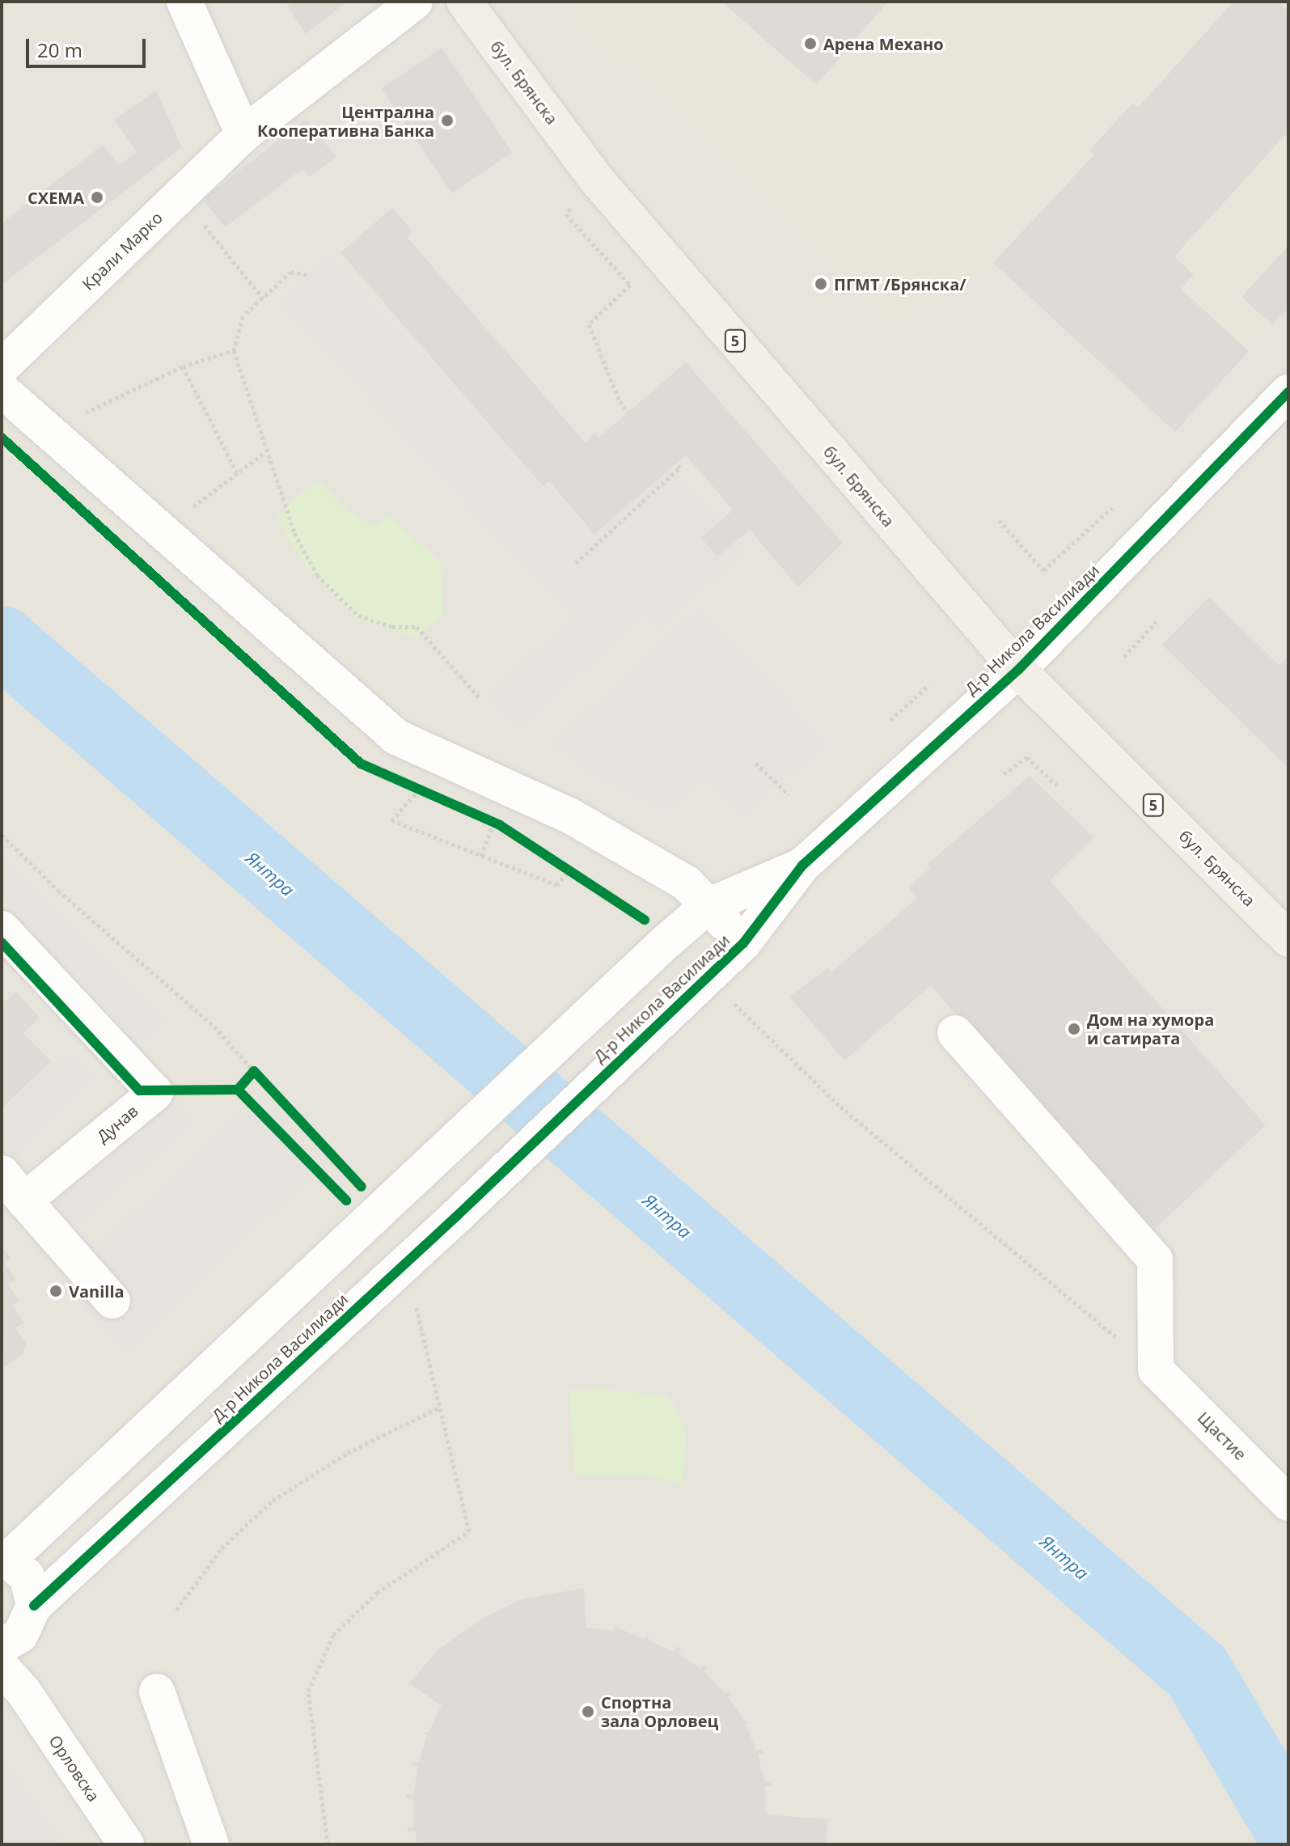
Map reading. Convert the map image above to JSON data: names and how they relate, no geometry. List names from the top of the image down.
{
  "streets": {
    "main road": ["бул. Брянска", "5"],
    "street": [
      "Крали Марко",
      "Д-р Никола Василиади",
      "Дунав",
      "Щастие",
      "Орловска"
    ]
  },
  "crossings": [
    ["бул. Брянска", "Д-р Никола Василиади"],
    ["Д-р Никола Василиади", "Орловска"]
  ],
  "water": ["Янтра"],
  "places": [
    "Арена Механо",
    "Централна Кооперативна Банка",
    "СХЕМА",
    "ПГМТ /Брянска/",
    "Дом на хумора и сатирата",
    "Vanilla",
    "Спортна зала Орловец"
  ],
  "scale_bar": "20 m"
}
